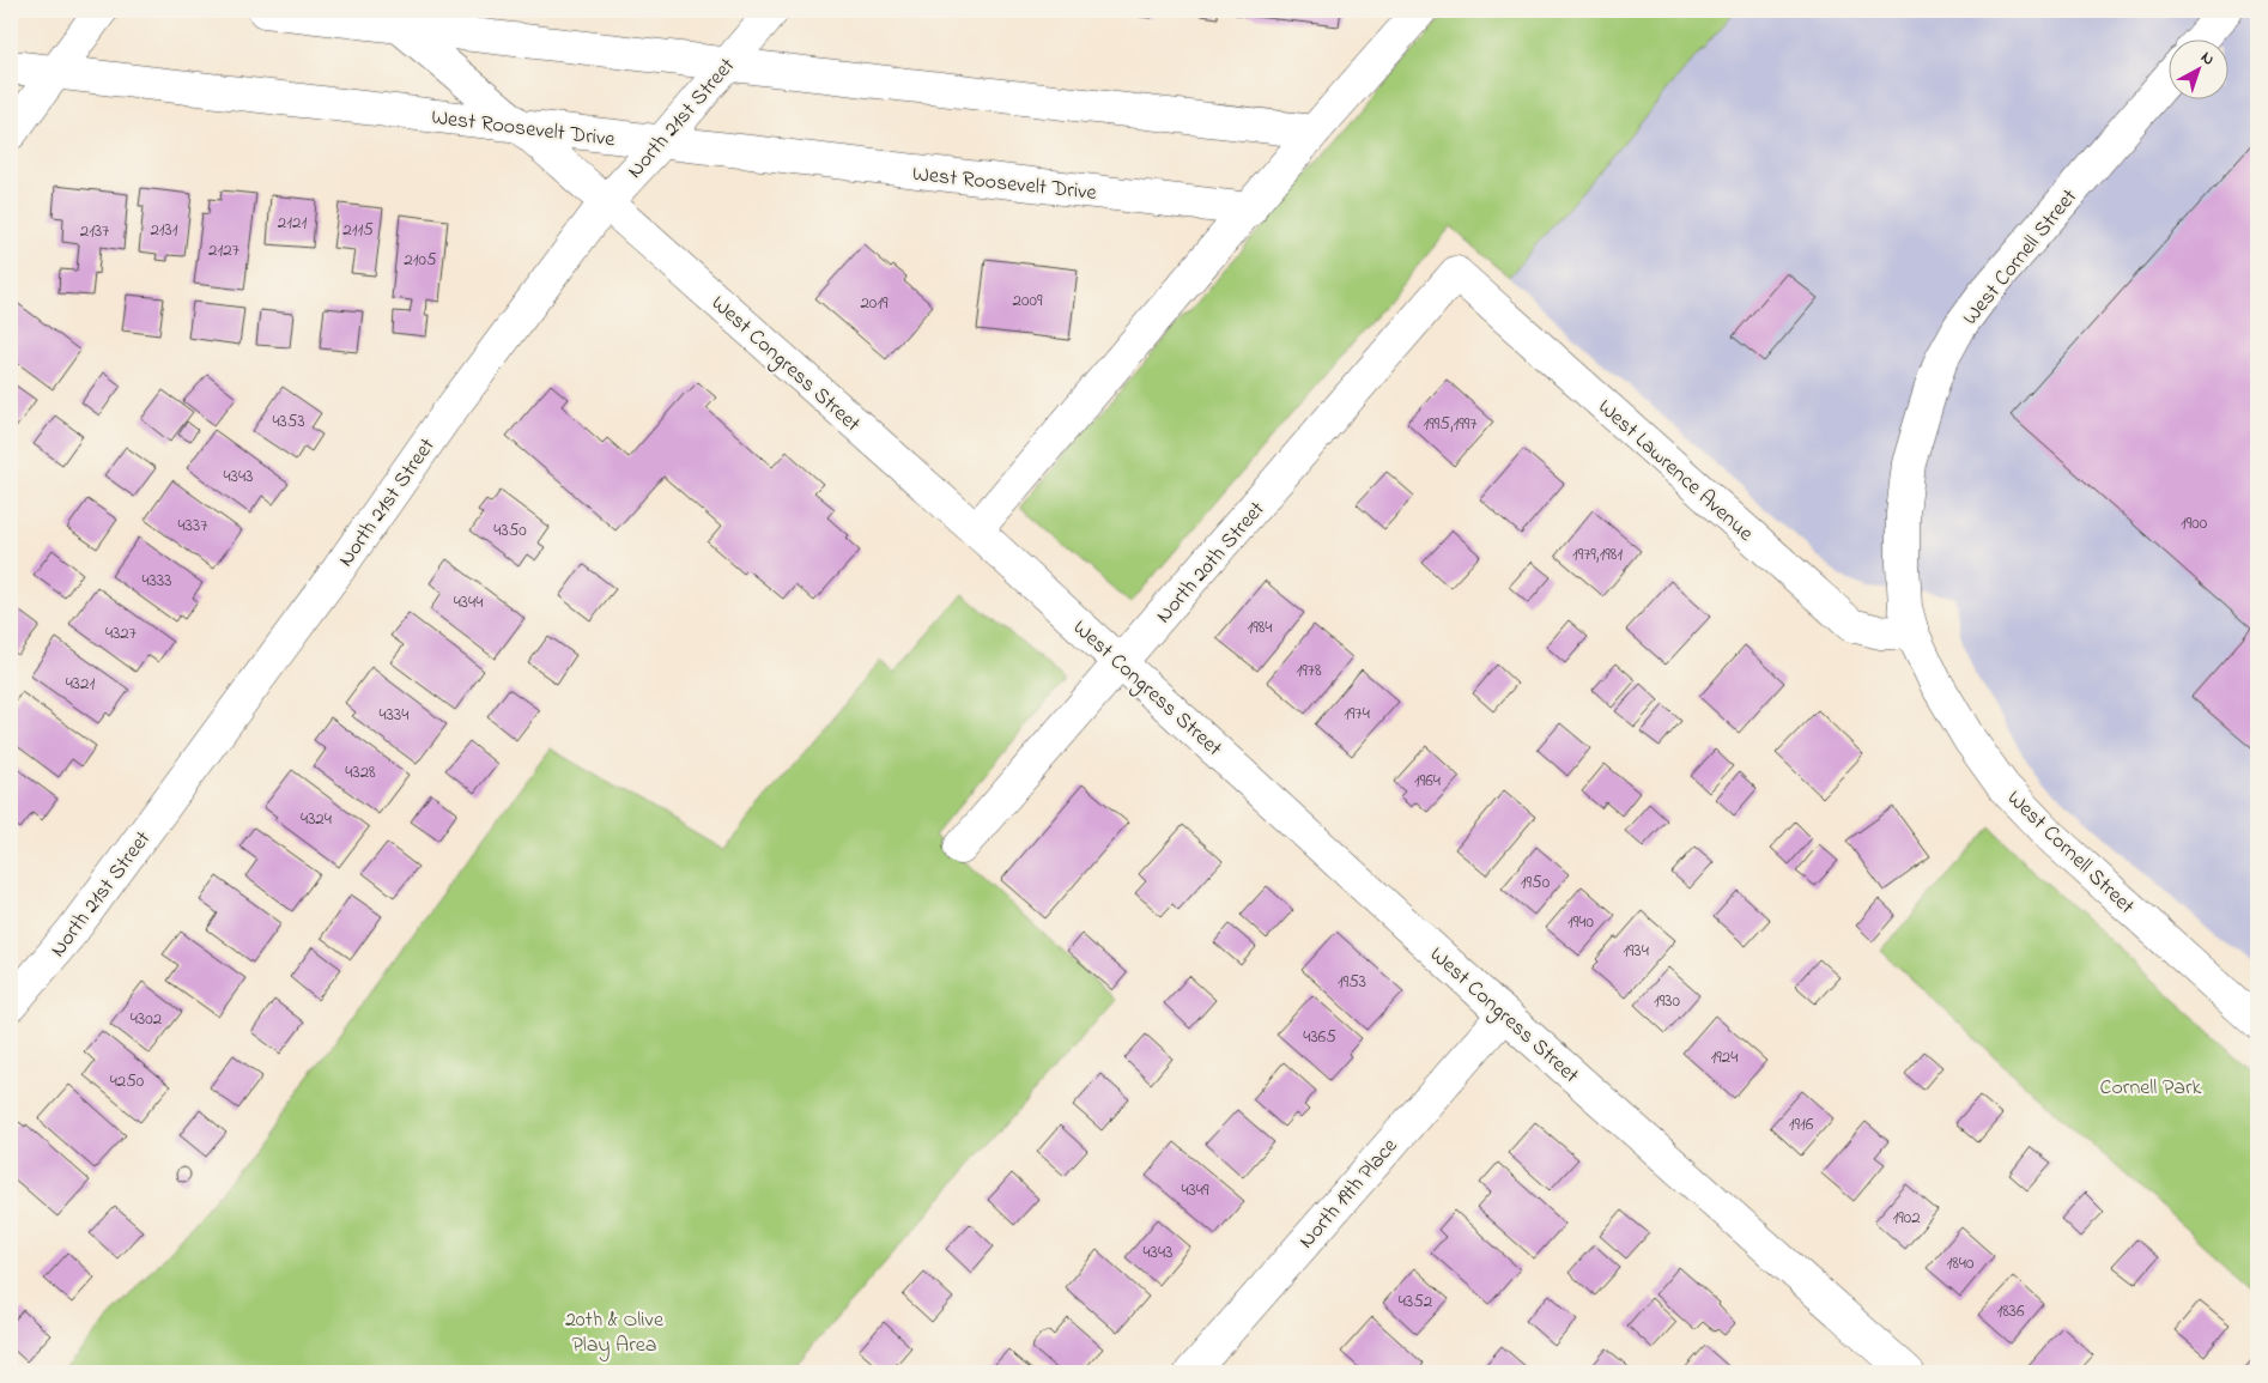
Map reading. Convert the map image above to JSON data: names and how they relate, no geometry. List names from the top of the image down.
{
  "streets": {
    "street": [
      "North 21st Street",
      "West Roosevelt Drive",
      "West Cornell Street",
      "West Congress Street",
      "West Lawrence Avenue",
      "North 20th Street",
      "North 19th Place"
    ]
  },
  "crossings": [
    ["North 21st Street", "West Roosevelt Drive"],
    ["North 21st Street", "West Congress Street"],
    ["West Roosevelt Drive", "West Congress Street"],
    ["West Cornell Street", "West Lawrence Avenue"],
    ["West Congress Street", "North 20th Street"],
    ["West Congress Street", "North 19th Place"],
    ["West Lawrence Avenue", "North 20th Street"]
  ],
  "parks": ["Cornell Park", "20th & Olive Play Area"],
  "house_numbers": [
    "2121",
    "2131",
    "2115",
    "2137",
    "2127",
    "2105",
    "2009",
    "2019",
    "4353",
    "1995,1997",
    "4343",
    "1900",
    "4337",
    "4350",
    "1979,1981",
    "4333",
    "4344",
    "1984",
    "4327",
    "1978",
    "4321",
    "1974",
    "4334",
    "4328",
    "1964",
    "4324",
    "1950",
    "1940",
    "1934",
    "1953",
    "1930",
    "4302",
    "4365",
    "1924",
    "4250",
    "1916",
    "4349",
    "1902",
    "4343",
    "1840",
    "4352",
    "1836"
  ],
  "north": "top right"
}
